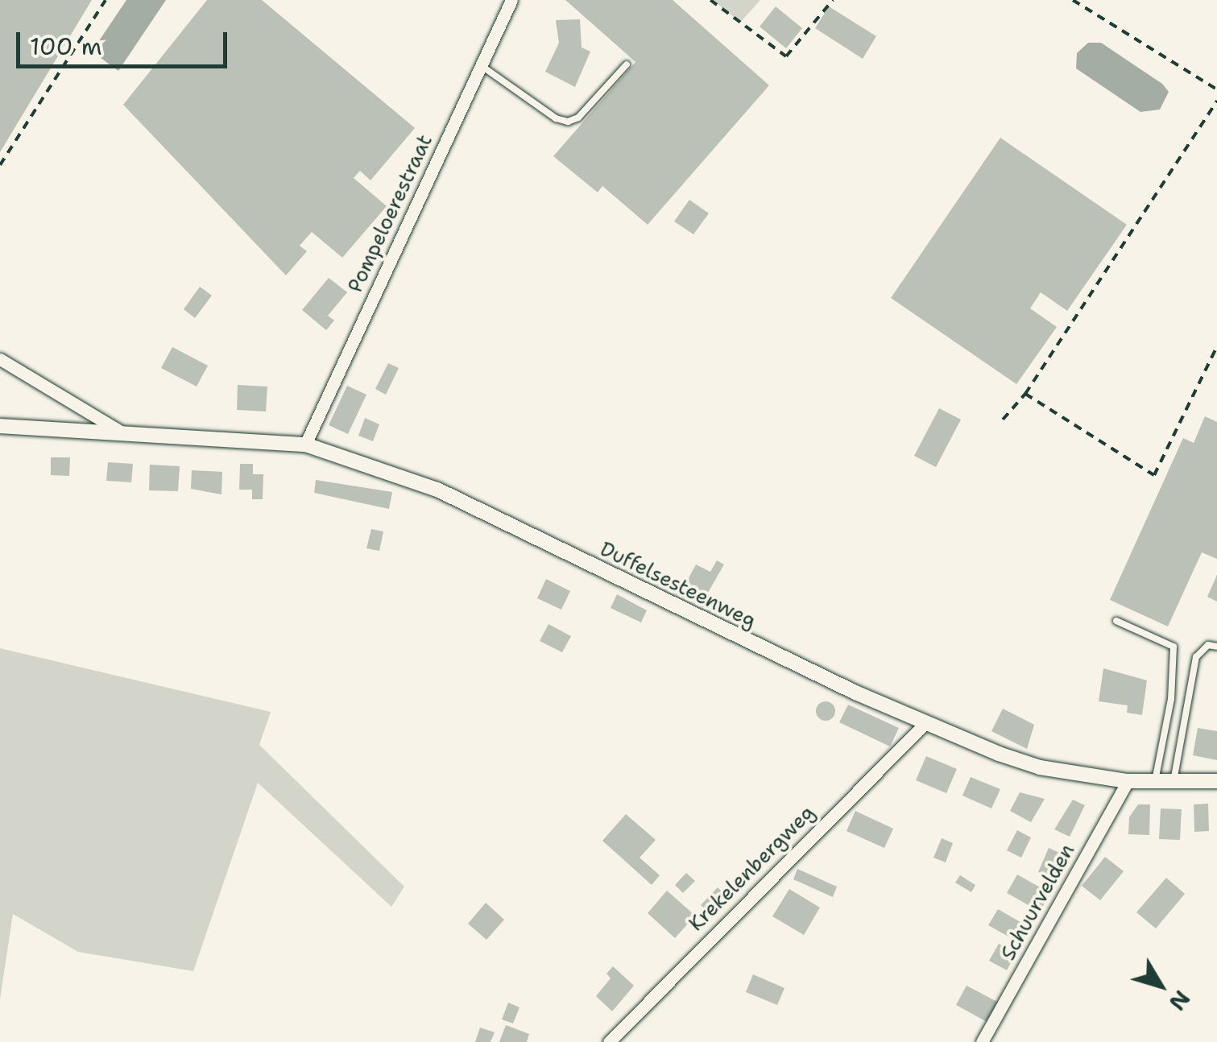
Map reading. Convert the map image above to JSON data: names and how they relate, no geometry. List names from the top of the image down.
{
  "streets": {
    "street": [
      "Pompeloerestraat",
      "Duffelsesteenweg",
      "Krekelenbergweg",
      "Schuurvelden"
    ]
  },
  "crossings": [
    ["Pompeloerestraat", "Duffelsesteenweg"],
    ["Duffelsesteenweg", "Krekelenbergweg"],
    ["Duffelsesteenweg", "Schuurvelden"]
  ],
  "scale_bar": "100 m",
  "north": "bottom right"
}
